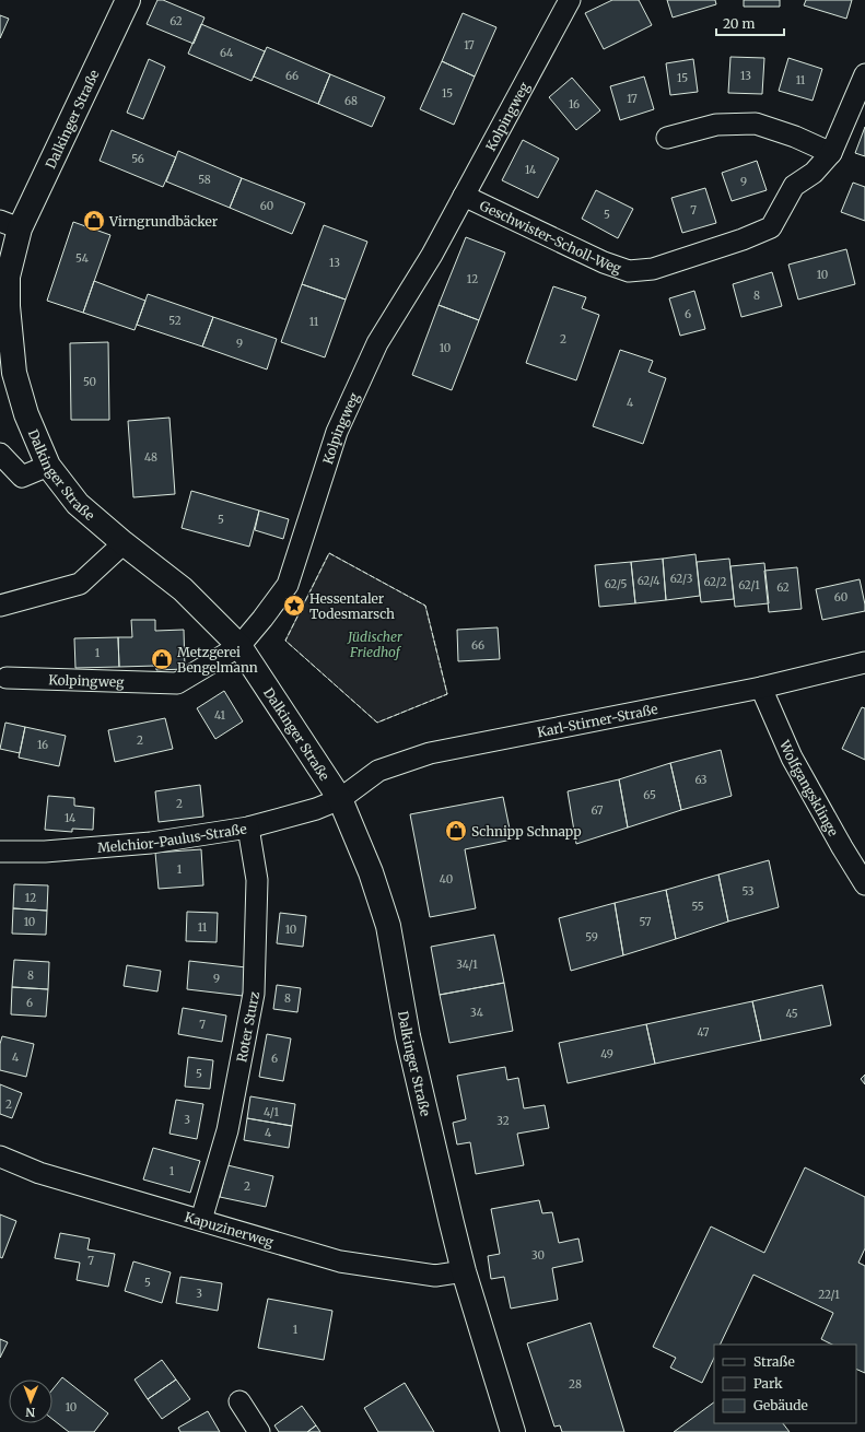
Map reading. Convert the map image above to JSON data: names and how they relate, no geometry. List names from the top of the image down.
{
  "streets": {
    "street": [
      "Kolpingweg",
      "Dalkinger Straße",
      "Geschwister-Scholl-Weg",
      "Karl-Stirner-Straße",
      "Wolfgangsklinge",
      "Melchior-Paulus-Straße",
      "Roter Sturz",
      "Kapuzinerweg"
    ]
  },
  "crossings": [
    ["Kolpingweg", "Dalkinger Straße"],
    ["Kolpingweg", "Geschwister-Scholl-Weg"],
    ["Dalkinger Straße", "Karl-Stirner-Straße"],
    ["Dalkinger Straße", "Melchior-Paulus-Straße"],
    ["Dalkinger Straße", "Kapuzinerweg"],
    ["Karl-Stirner-Straße", "Wolfgangsklinge"],
    ["Karl-Stirner-Straße", "Melchior-Paulus-Straße"],
    ["Melchior-Paulus-Straße", "Roter Sturz"],
    ["Roter Sturz", "Kapuzinerweg"]
  ],
  "parks": ["Jüdischer Friedhof"],
  "places": {
    "shop": ["Virngrundbäcker", "Metzgerei Bengelmann", "Schnipp Schnapp"],
    "place": ["Hessentaler Todesmarsch"]
  },
  "house_numbers": [
    "62",
    "17",
    "64",
    "66",
    "13",
    "15",
    "11",
    "15",
    "17",
    "68",
    "16",
    "56",
    "14",
    "58",
    "9",
    "60",
    "7",
    "5",
    "54",
    "13",
    "10",
    "12",
    "8",
    "6",
    "52",
    "11",
    "2",
    "9",
    "10",
    "50",
    "4",
    "48",
    "5",
    "62/3",
    "62/4",
    "62/2",
    "62/5",
    "62/1",
    "62",
    "60",
    "66",
    "1",
    "41",
    "2",
    "16",
    "63",
    "65",
    "2",
    "67",
    "14",
    "1",
    "40",
    "53",
    "12",
    "55",
    "10",
    "57",
    "11",
    "10",
    "59",
    "34/1",
    "8",
    "9",
    "8",
    "6",
    "34",
    "45",
    "7",
    "47",
    "49",
    "4",
    "6",
    "5",
    "2",
    "4/1",
    "3",
    "32",
    "4",
    "1",
    "2",
    "30",
    "7",
    "5",
    "3",
    "22/1",
    "1",
    "28",
    "10"
  ],
  "legend": ["Straße", "Park", "Gebäude"],
  "scale_bar": "20 m",
  "north": "bottom"
}
